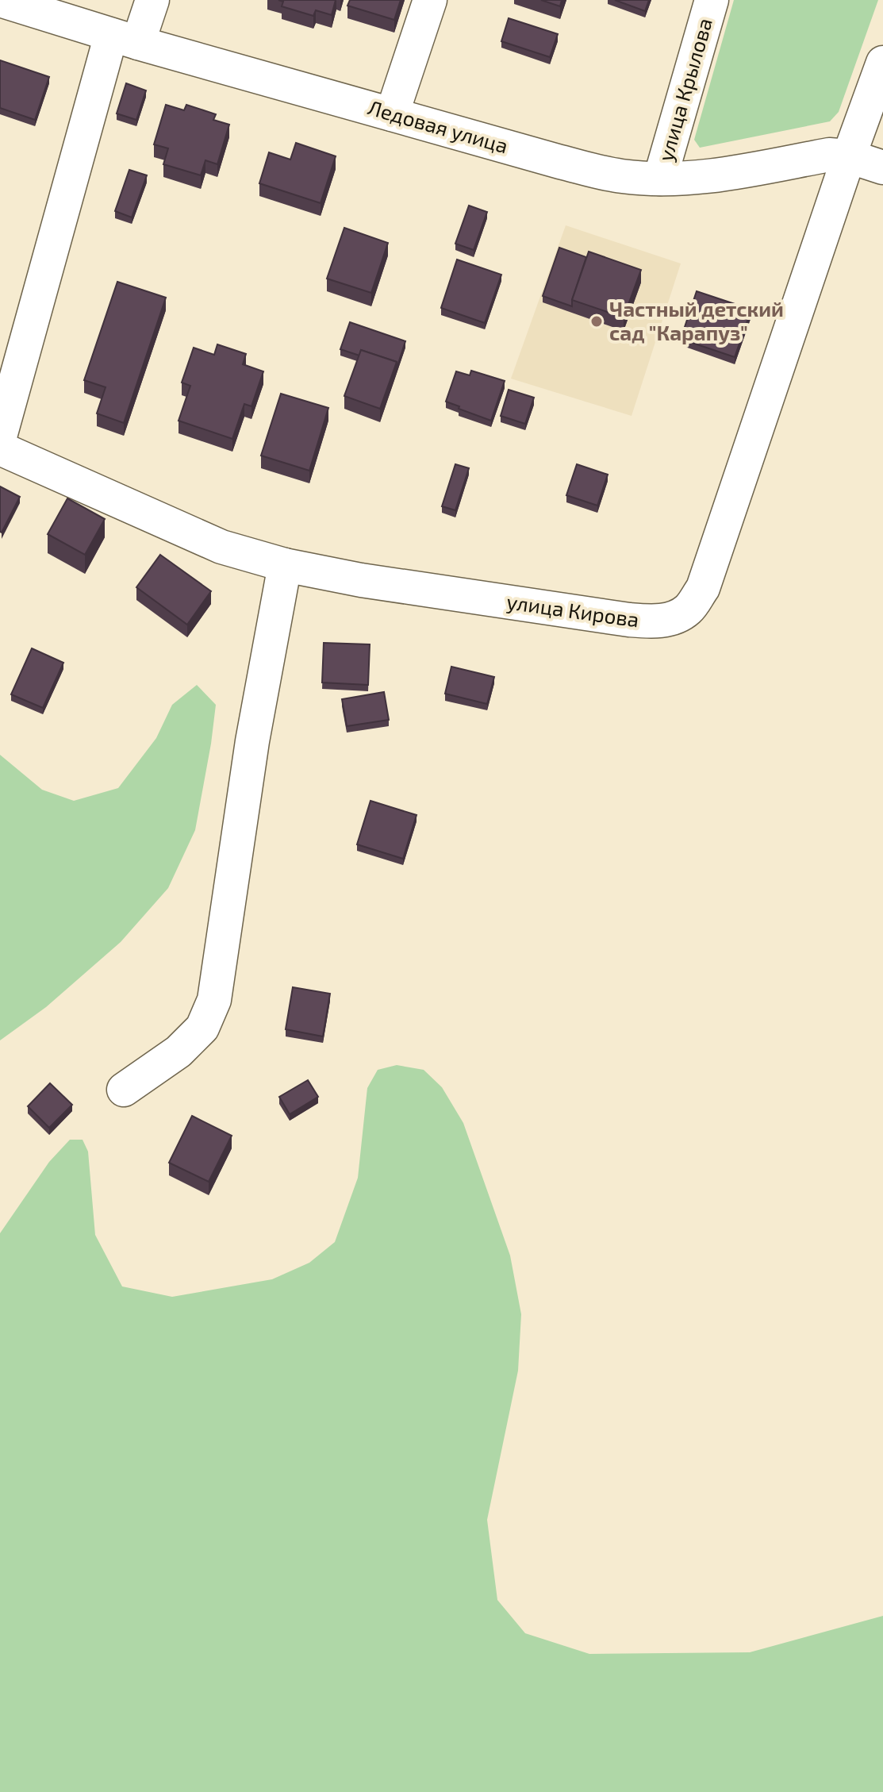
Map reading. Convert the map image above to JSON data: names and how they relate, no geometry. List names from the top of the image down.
{
  "streets": {
    "street": ["улица Крылова", "Ледовая улица", "улица Кирова"]
  },
  "crossings": [
    ["улица Крылова", "Ледовая улица"],
    ["Ледовая улица", "улица Кирова"]
  ],
  "places": ["Частный детский сад \"Карапуз\""]
}
